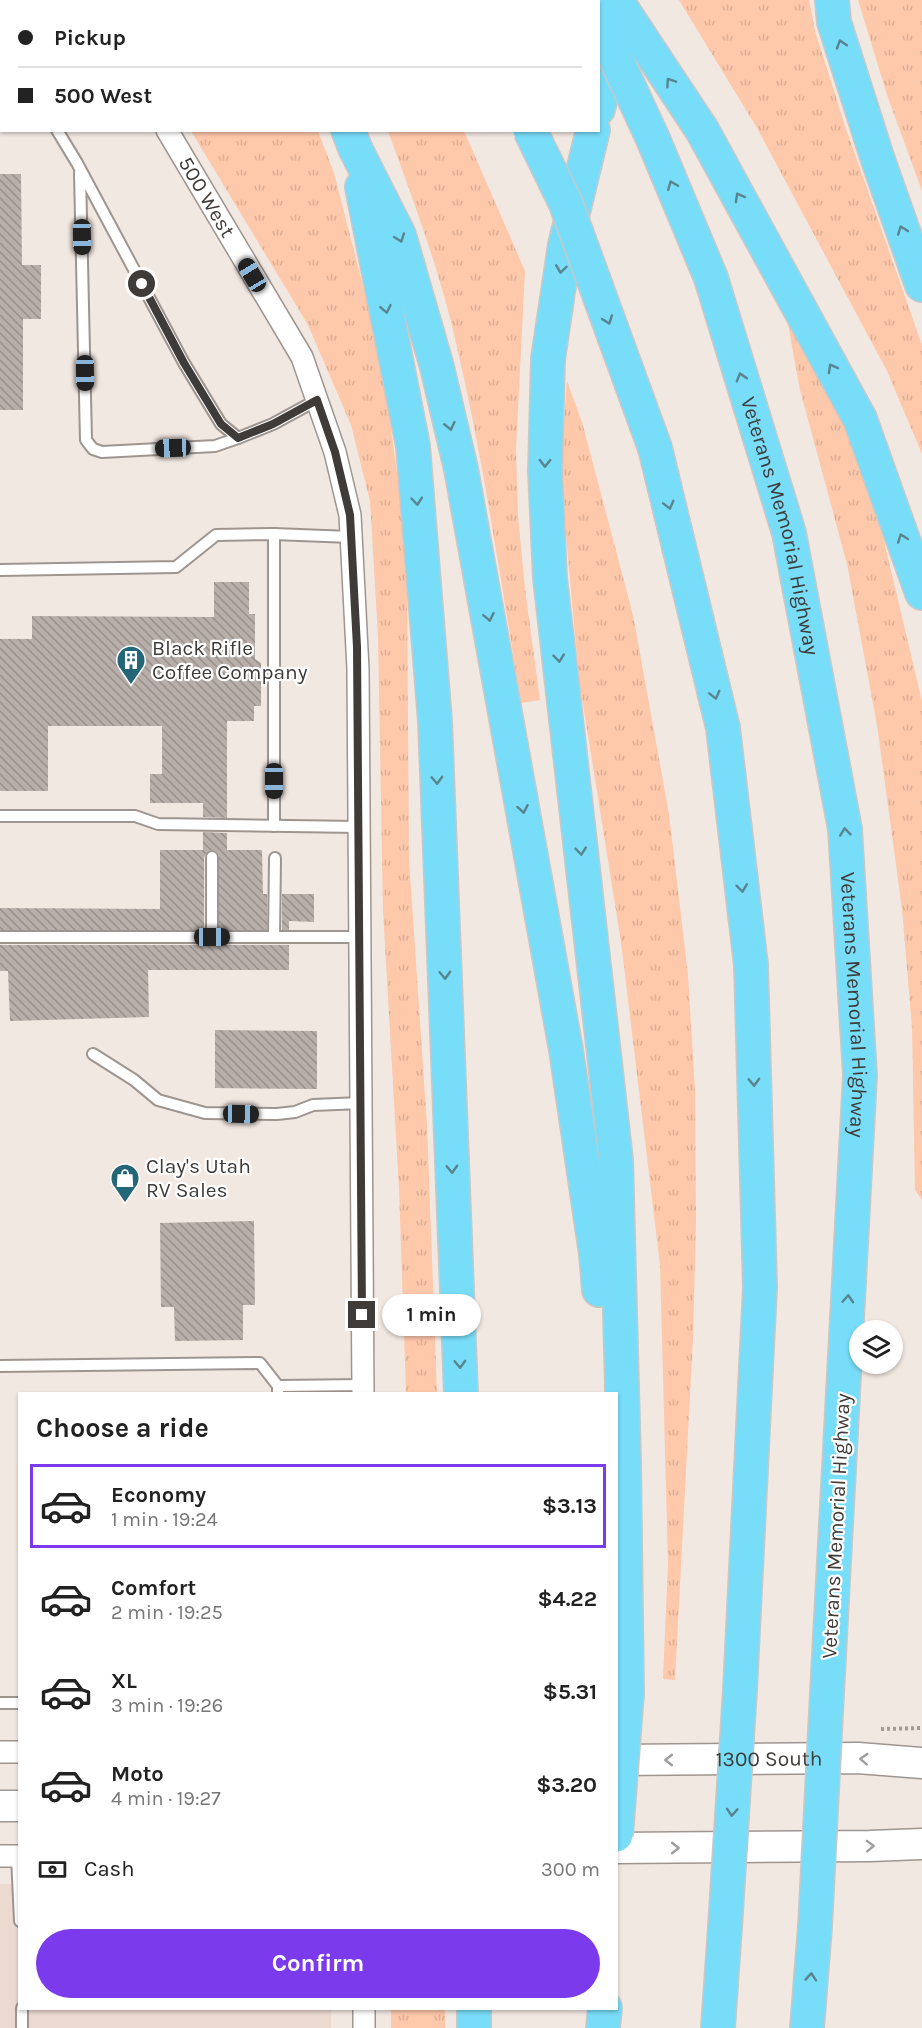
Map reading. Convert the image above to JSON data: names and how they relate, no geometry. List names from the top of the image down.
{
  "streets": {
    "highway": ["Veterans Memorial Highway"],
    "main road": ["1300 South"],
    "street": ["500 West"]
  },
  "places": {
    "building": ["Black Rifle Coffee Company"],
    "shop": ["Clay's Utah RV Sales"]
  },
  "page": {
    "banner": ["Pickup", "500 West"],
    "bubble": "1 min",
    "heading": "Choose a ride",
    "list": [
      {
        "name": "Economy",
        "note": "1 min · 19:24",
        "value": "$3.13"
      },
      {
        "name": "Comfort",
        "note": "2 min · 19:25",
        "value": "$4.22"
      },
      {
        "name": "XL",
        "note": "3 min · 19:26",
        "value": "$5.31"
      },
      {
        "name": "Moto",
        "note": "4 min · 19:27",
        "value": "$3.20"
      }
    ],
    "pay": ["Cash", "300 m"],
    "buttons": "Confirm"
  }
}
